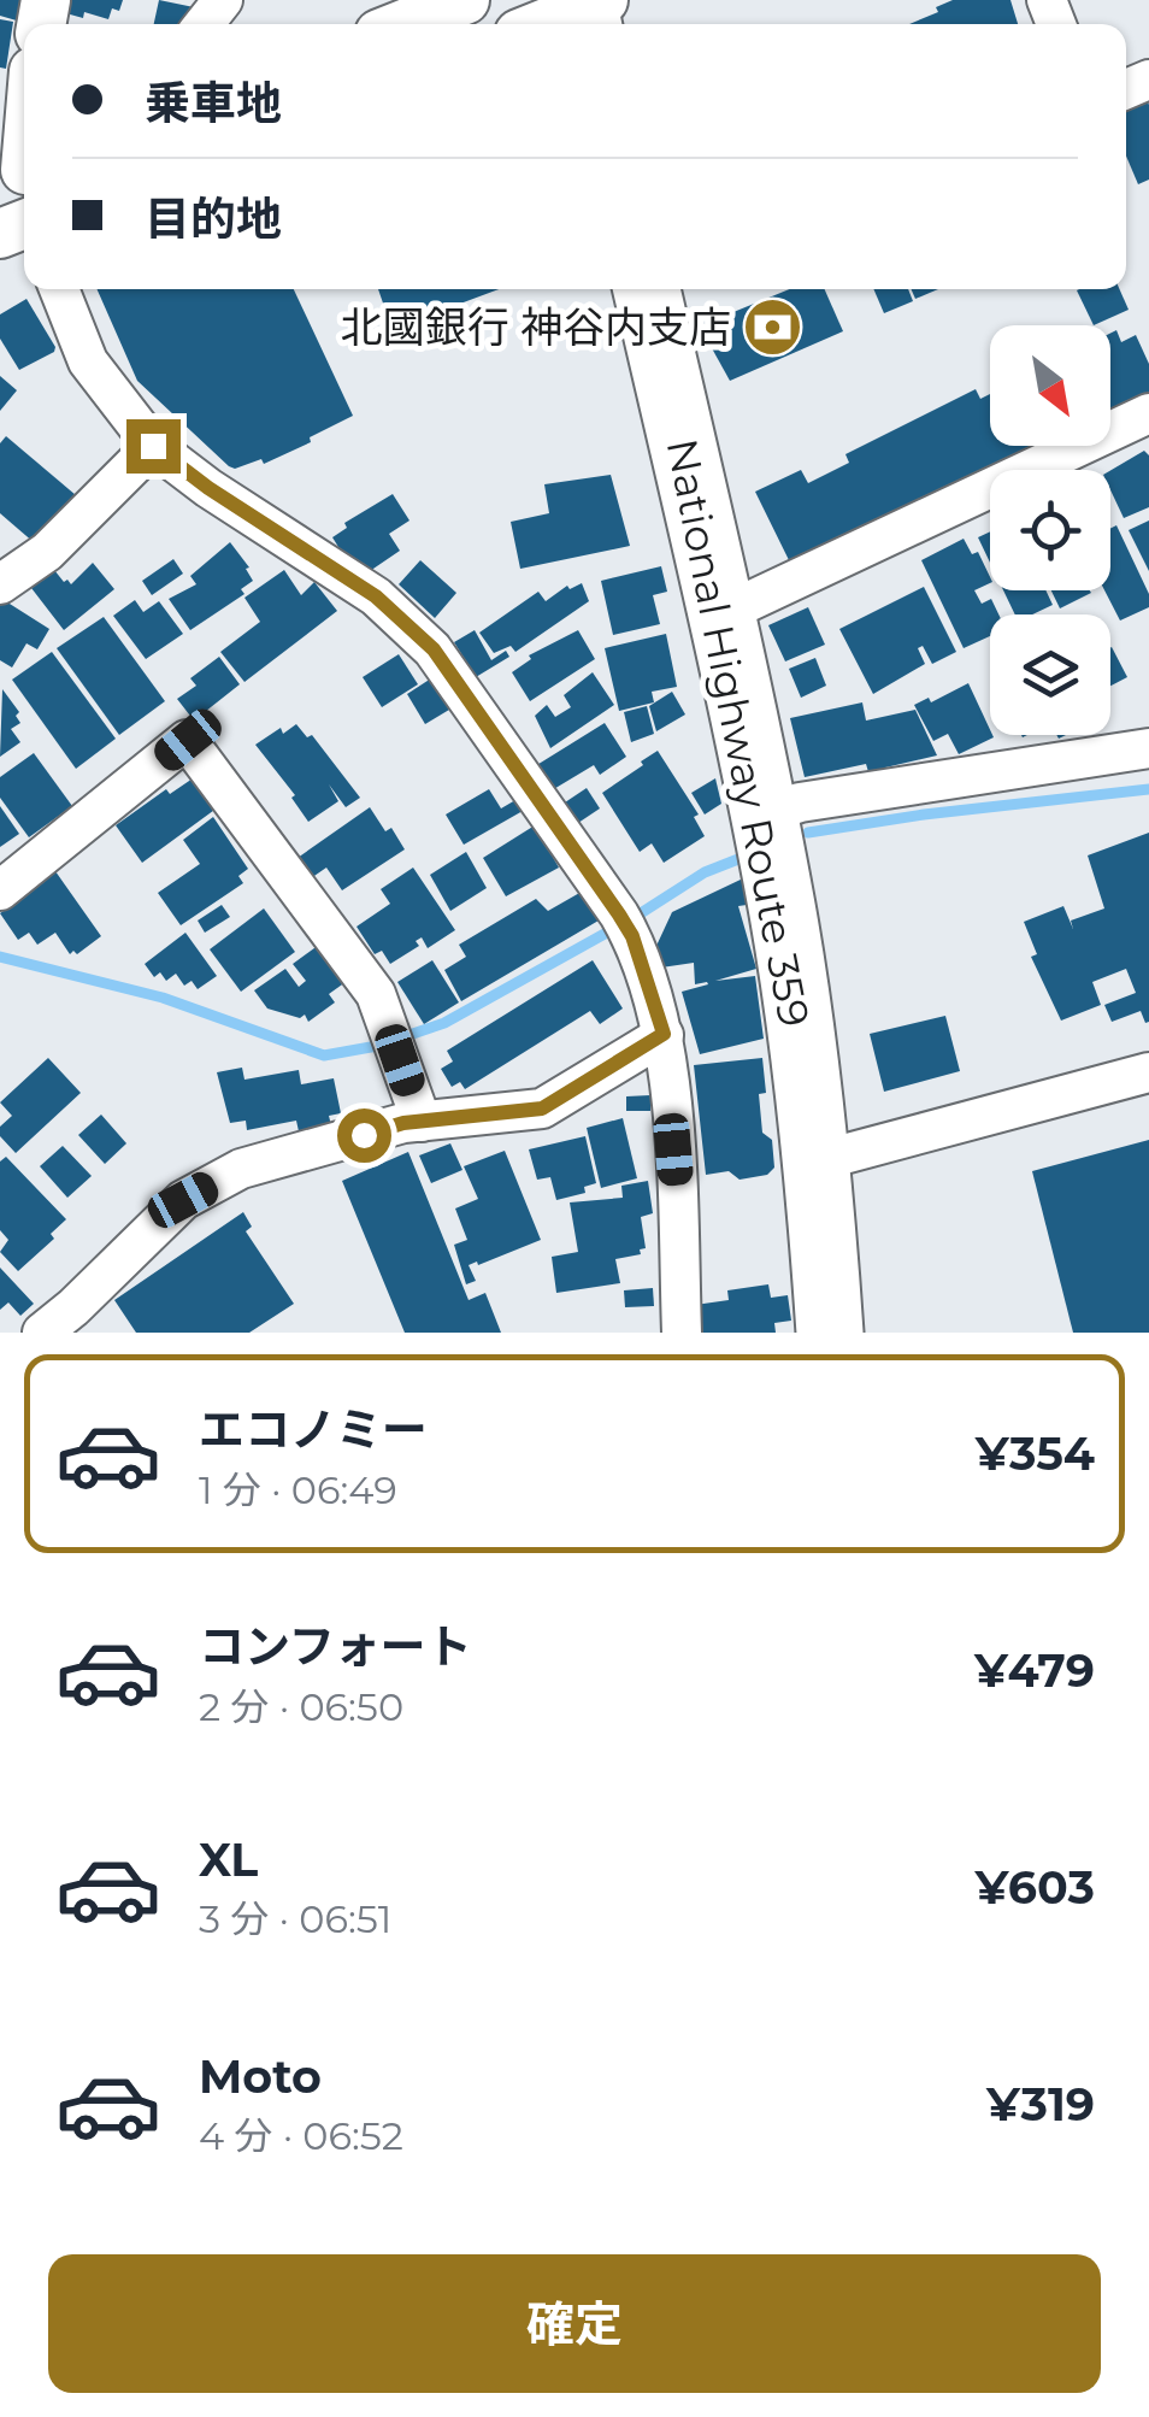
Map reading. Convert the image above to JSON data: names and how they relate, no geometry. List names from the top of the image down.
{
  "streets": {
    "highway": ["National Highway Route 359"]
  },
  "places": {
    "bank": ["北國銀行 神谷内支店"]
  },
  "north": "bottom right",
  "page": {
    "banner": ["乗車地", "目的地"],
    "list": [
      {
        "name": "エコノミー",
        "note": "1 分 · 06:49",
        "value": "¥354"
      },
      {
        "name": "コンフォート",
        "note": "2 分 · 06:50",
        "value": "¥479"
      },
      {
        "name": "XL",
        "note": "3 分 · 06:51",
        "value": "¥603"
      },
      {
        "name": "Moto",
        "note": "4 分 · 06:52",
        "value": "¥319"
      }
    ],
    "buttons": "確定"
  }
}
